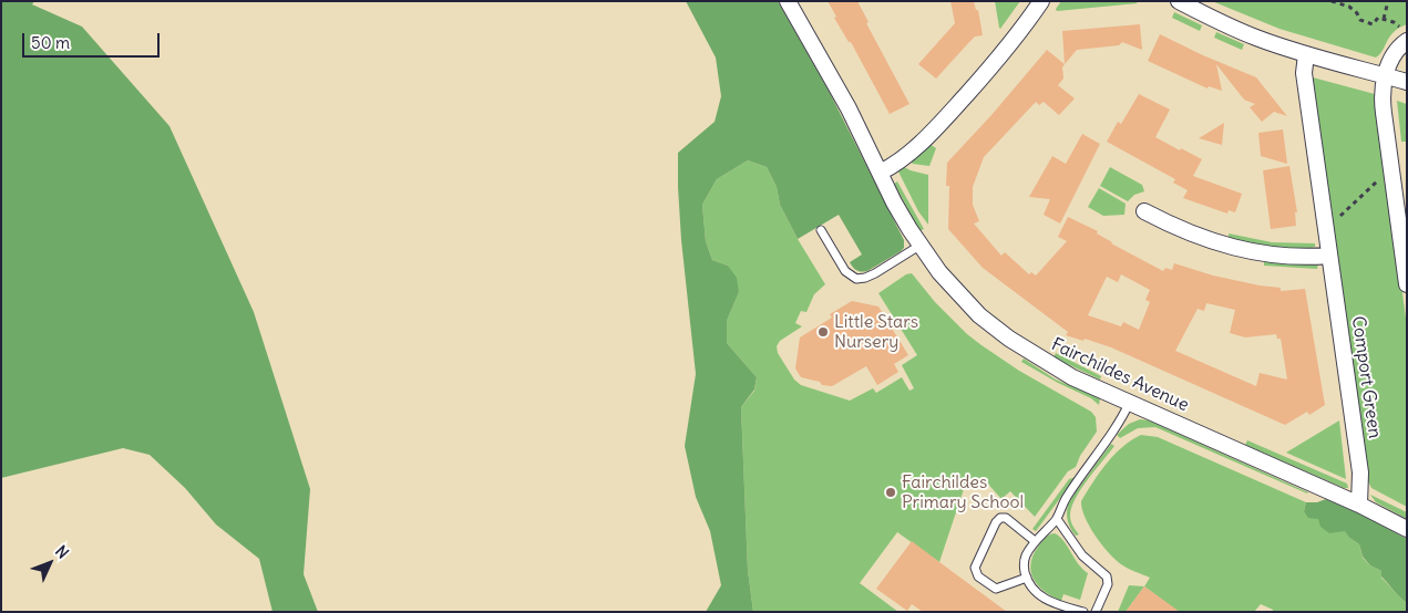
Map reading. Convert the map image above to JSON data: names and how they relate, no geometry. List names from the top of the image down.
{
  "streets": {
    "street": ["Fairchildes Avenue", "Comport Green"]
  },
  "crossings": [
    ["Fairchildes Avenue", "Comport Green"]
  ],
  "places": ["Little Stars Nursery", "Fairchildes Primary School"],
  "scale_bar": "50 m",
  "north": "top right"
}
